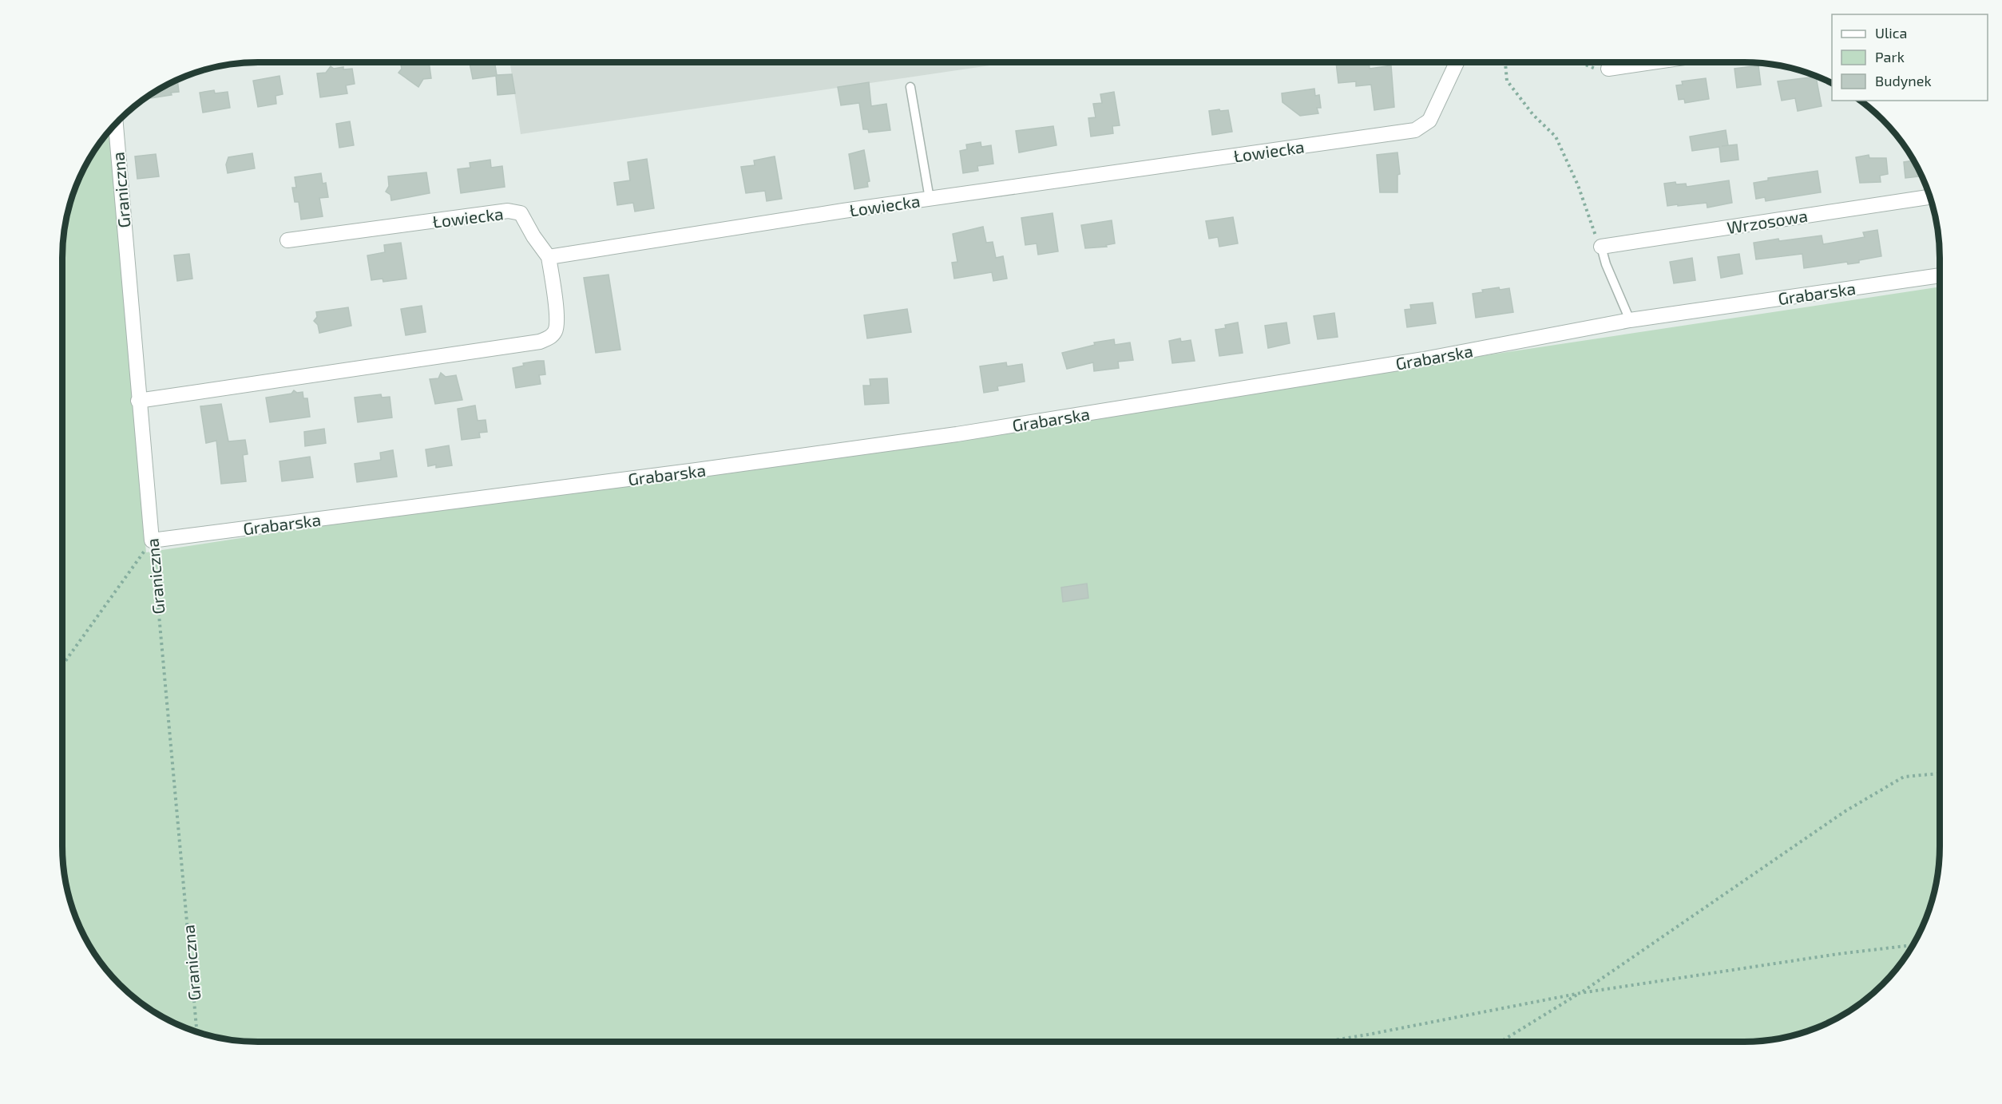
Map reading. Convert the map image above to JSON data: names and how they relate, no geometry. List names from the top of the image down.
{
  "streets": {
    "street": [
      "Łowiecka",
      "Graniczna",
      "Wrzosowa",
      "Grabarska"
    ]
  },
  "crossings": [
    ["Graniczna", "Grabarska"]
  ],
  "legend": ["Ulica", "Park", "Budynek"]
}
